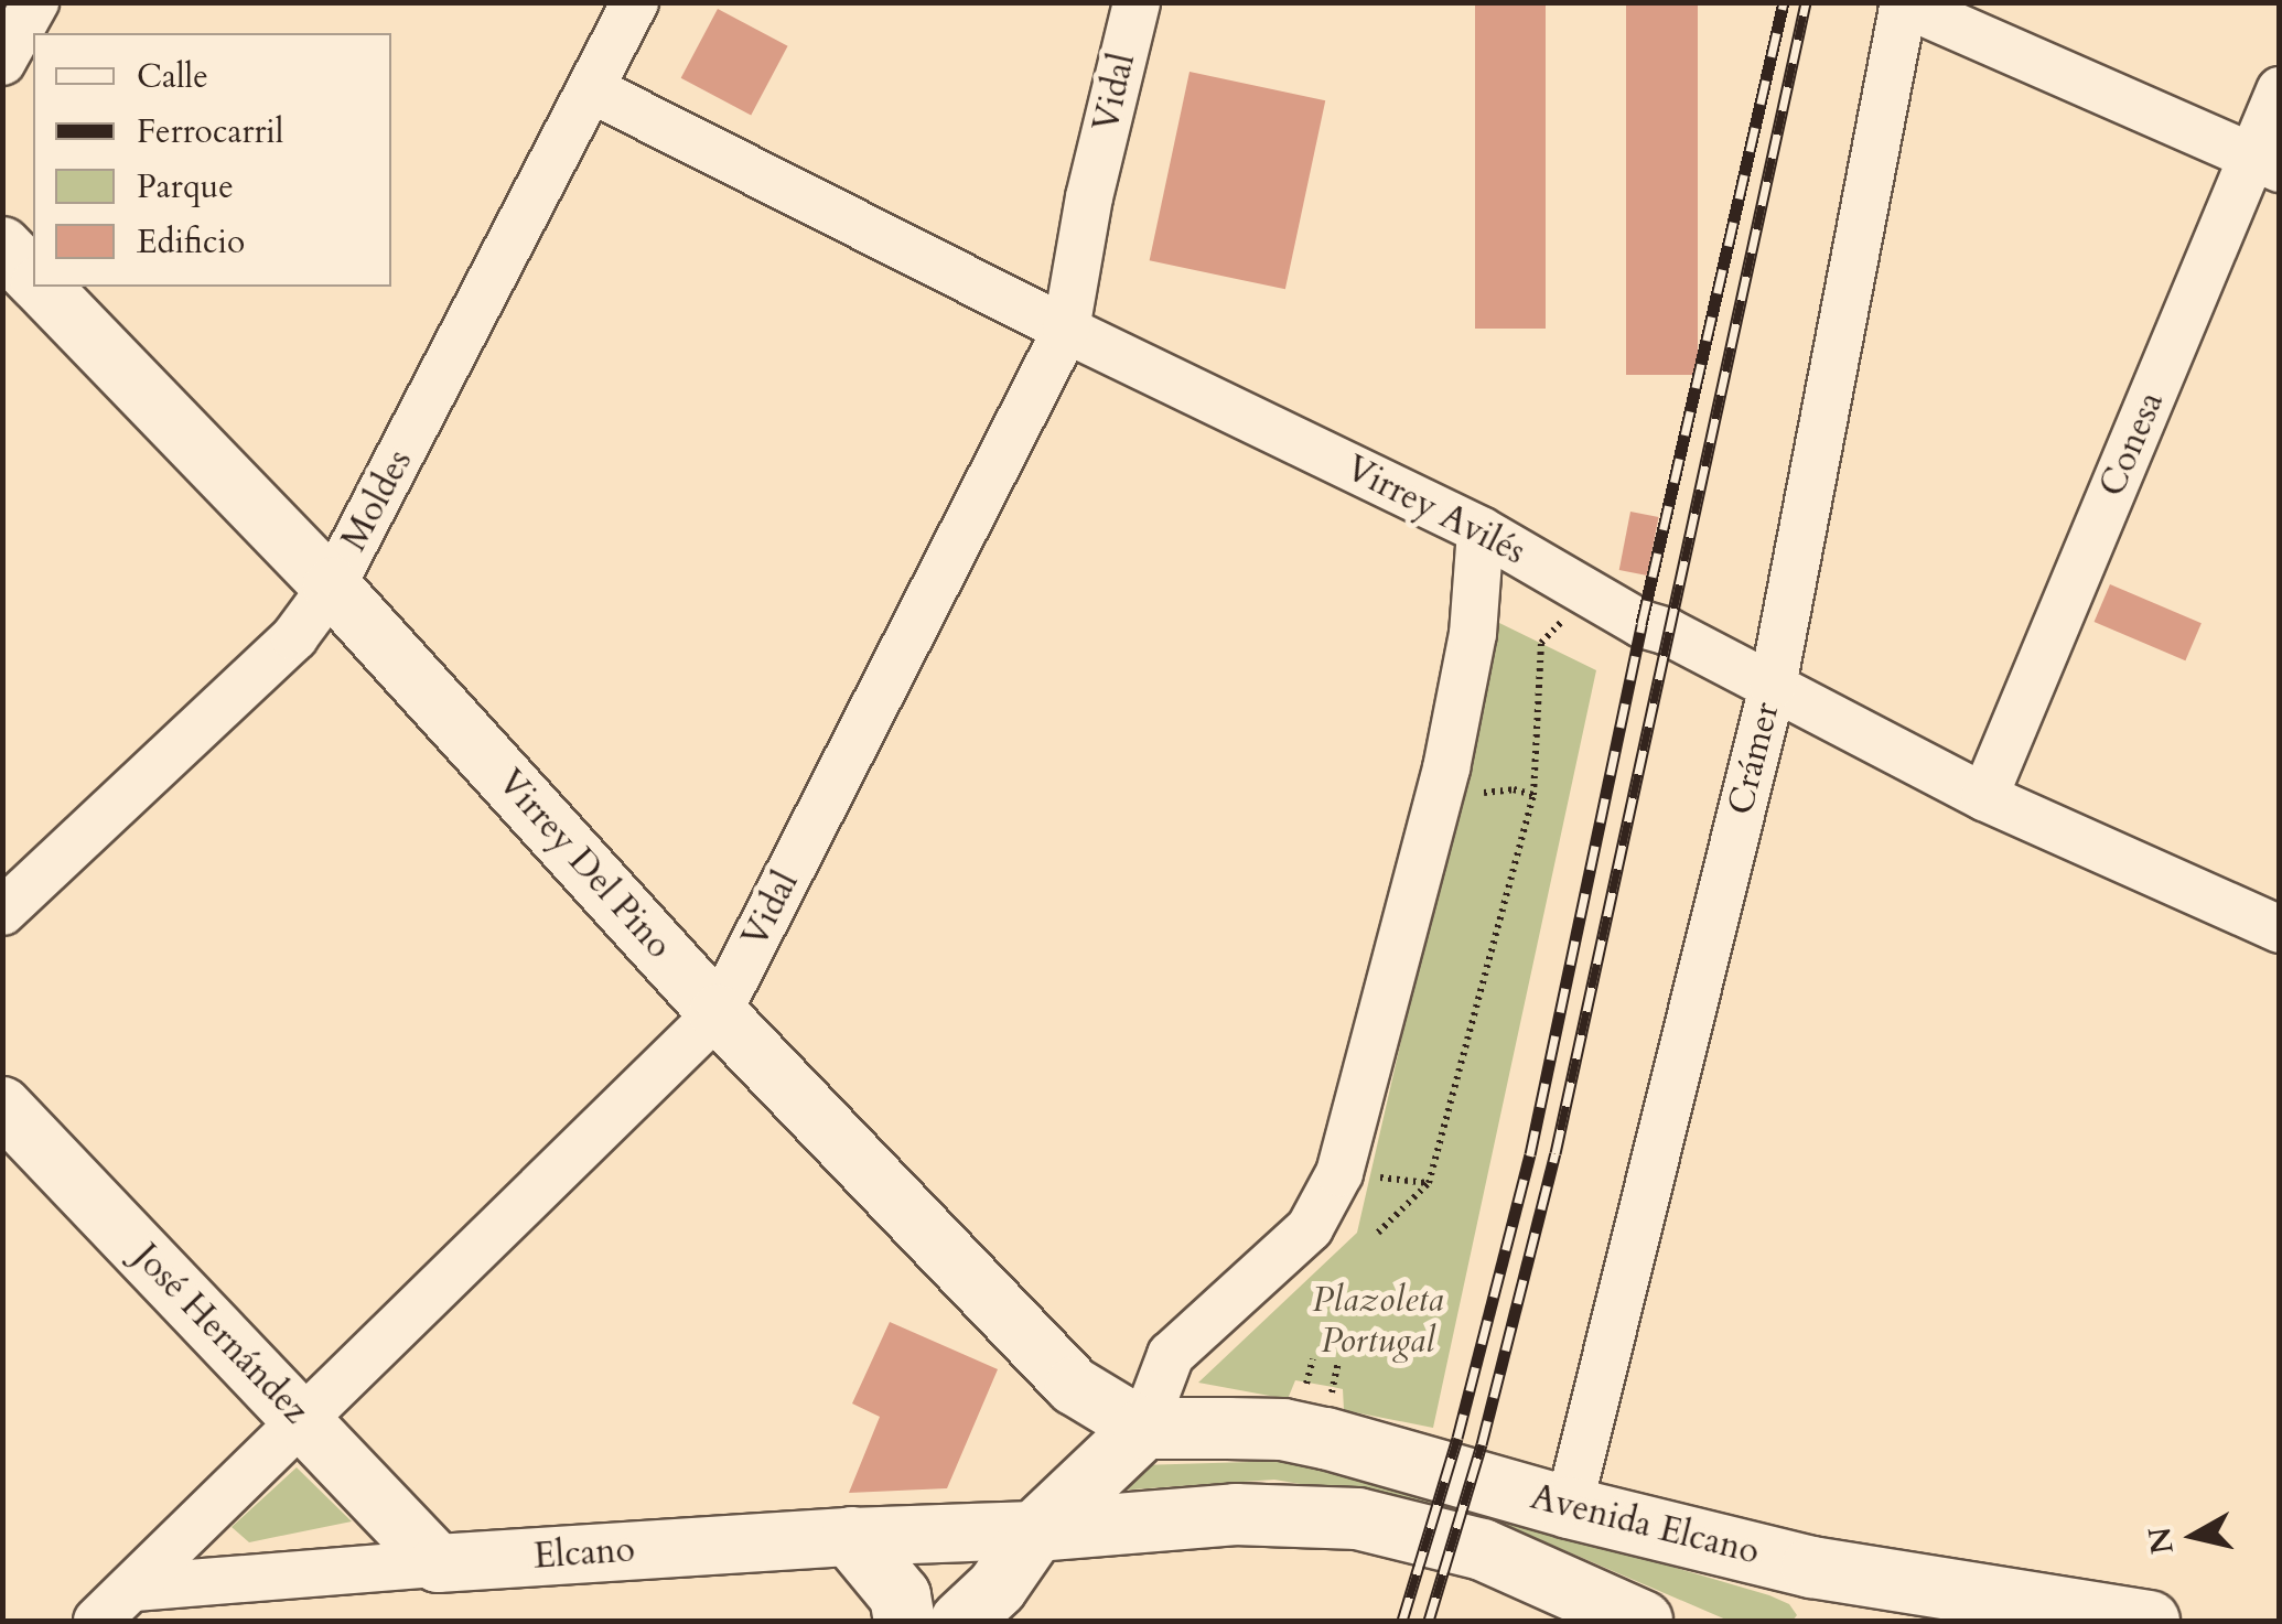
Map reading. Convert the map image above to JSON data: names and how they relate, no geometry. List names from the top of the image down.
{
  "streets": {
    "main road": ["Avenida Elcano"],
    "street": [
      "Vidal",
      "Conesa",
      "Moldes",
      "Virrey Avilés",
      "Crámer",
      "Virrey Del Pino",
      "José Hernández",
      "Elcano"
    ]
  },
  "crossings": [
    ["Vidal", "Virrey Avilés"],
    ["Vidal", "Virrey Del Pino"],
    ["Vidal", "José Hernández"],
    ["Vidal", "Elcano"],
    ["Conesa", "Virrey Avilés"],
    ["Moldes", "Virrey Avilés"],
    ["Moldes", "Virrey Del Pino"],
    ["Virrey Avilés", "Crámer"],
    ["Crámer", "Avenida Elcano"],
    ["Virrey Del Pino", "Avenida Elcano"],
    ["José Hernández", "Elcano"],
    ["Avenida Elcano", "Elcano"]
  ],
  "parks": ["Plazoleta Portugal"],
  "legend": [
    "Calle",
    "Ferrocarril",
    "Parque",
    "Edificio"
  ],
  "north": "left"
}
